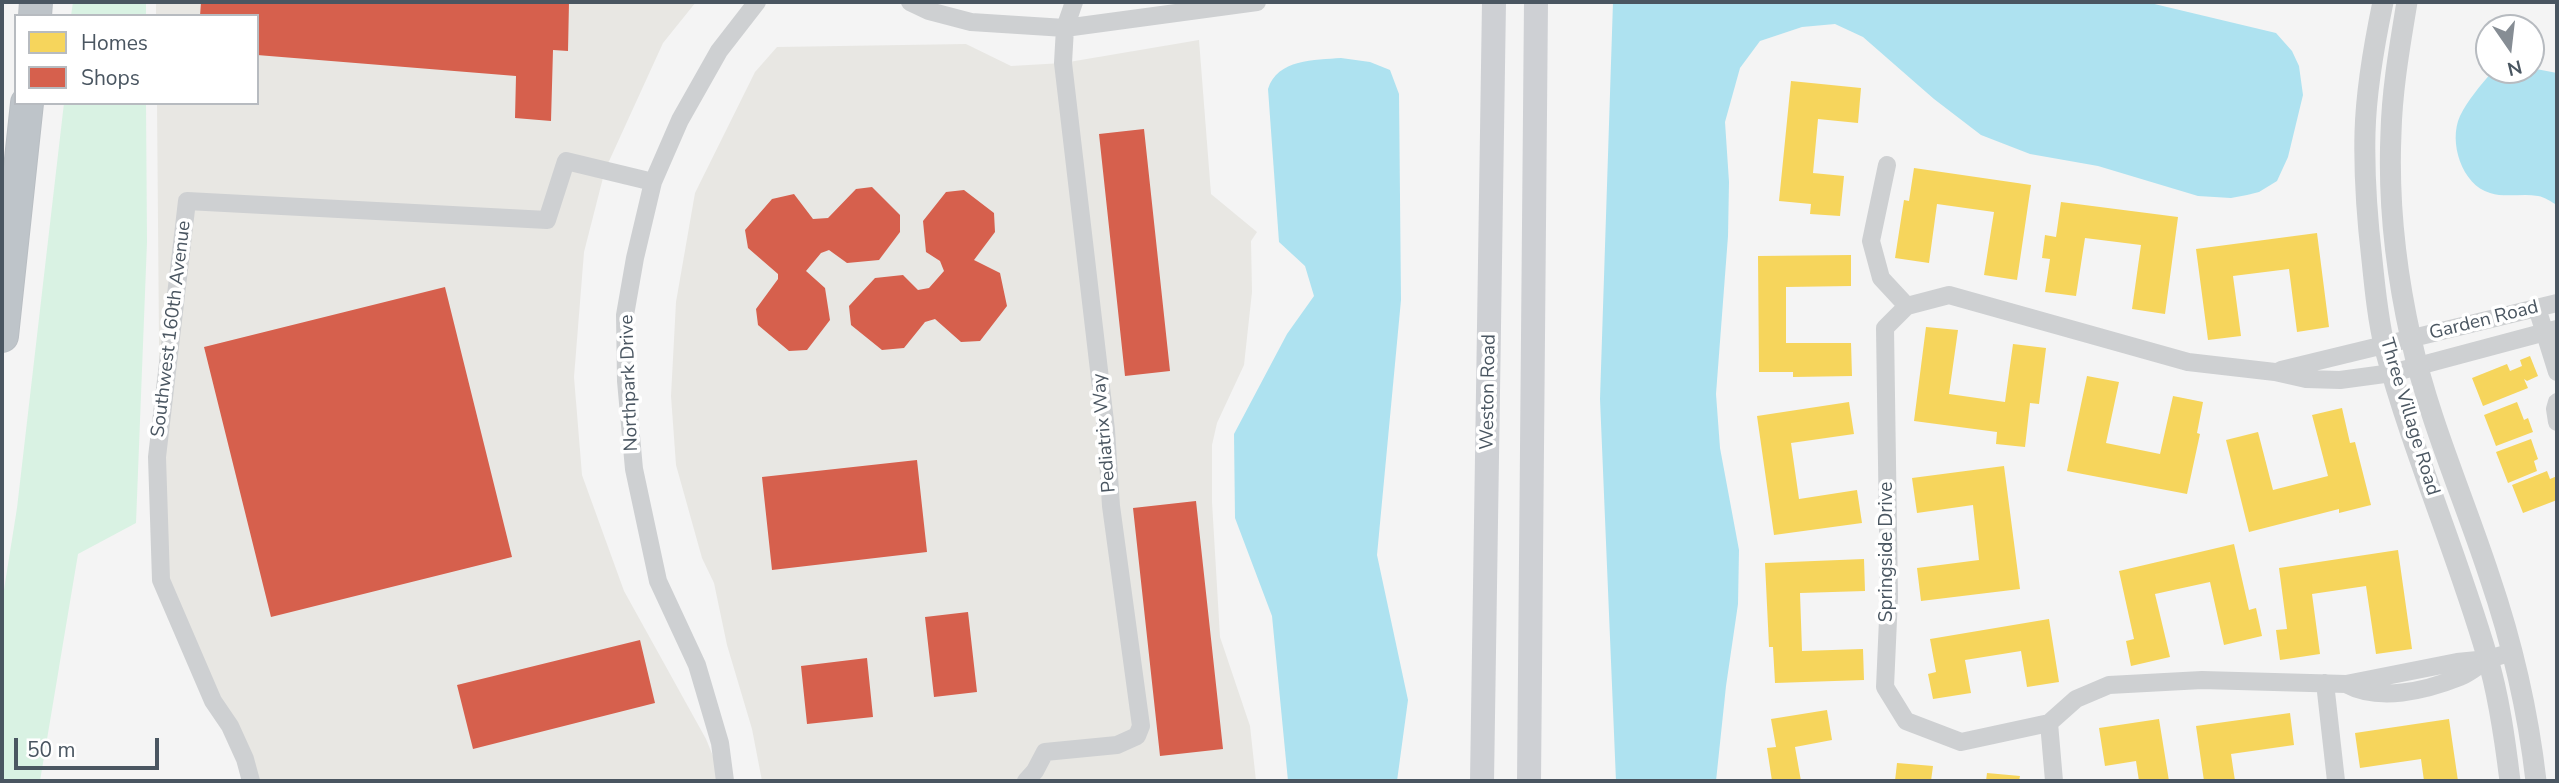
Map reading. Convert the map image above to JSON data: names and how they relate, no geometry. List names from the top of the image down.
{
  "streets": {
    "main road": ["Weston Road"],
    "street": [
      "Garden Road",
      "Southwest 160th Avenue",
      "Northpark Drive",
      "Three Village Road",
      "Pediatrix Way",
      "Springside Drive"
    ]
  },
  "crossings": [
    ["Garden Road", "Three Village Road"],
    ["Southwest 160th Avenue", "Northpark Drive"],
    ["Three Village Road", "Springside Drive"]
  ],
  "legend": ["Homes", "Shops"],
  "scale_bar": "50 m",
  "north": "bottom"
}
